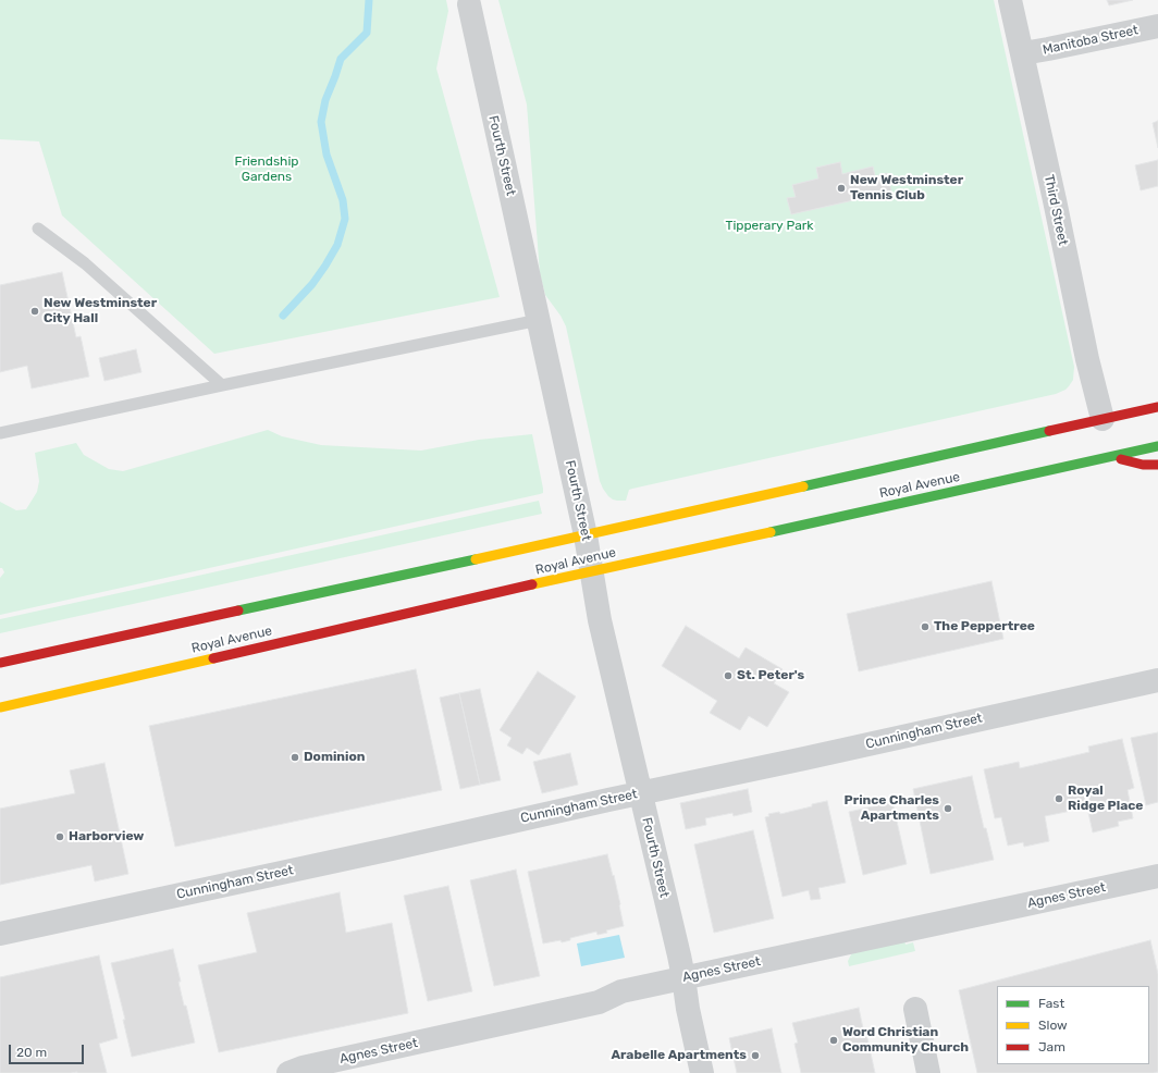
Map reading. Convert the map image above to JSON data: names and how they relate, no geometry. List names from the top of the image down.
{
  "streets": {
    "main road": ["Royal Avenue"],
    "street": [
      "Manitoba Street",
      "Fourth Street",
      "Third Street",
      "Cunningham Street",
      "Agnes Street"
    ]
  },
  "crossings": [
    ["Manitoba Street", "Third Street"],
    ["Fourth Street", "Royal Avenue"],
    ["Fourth Street", "Cunningham Street"],
    ["Fourth Street", "Agnes Street"],
    ["Third Street", "Royal Avenue"]
  ],
  "parks": ["Friendship Gardens", "Tipperary Park"],
  "places": [
    "New Westminster Tennis Club",
    "New Westminster City Hall",
    "The Peppertree",
    "St. Peter's",
    "Dominion",
    "Royal Ridge Place",
    "Prince Charles Apartments",
    "Harborview",
    "Word Christian Community Church",
    "Arabelle Apartments"
  ],
  "legend": ["Fast", "Slow", "Jam"],
  "scale_bar": "20 m"
}
